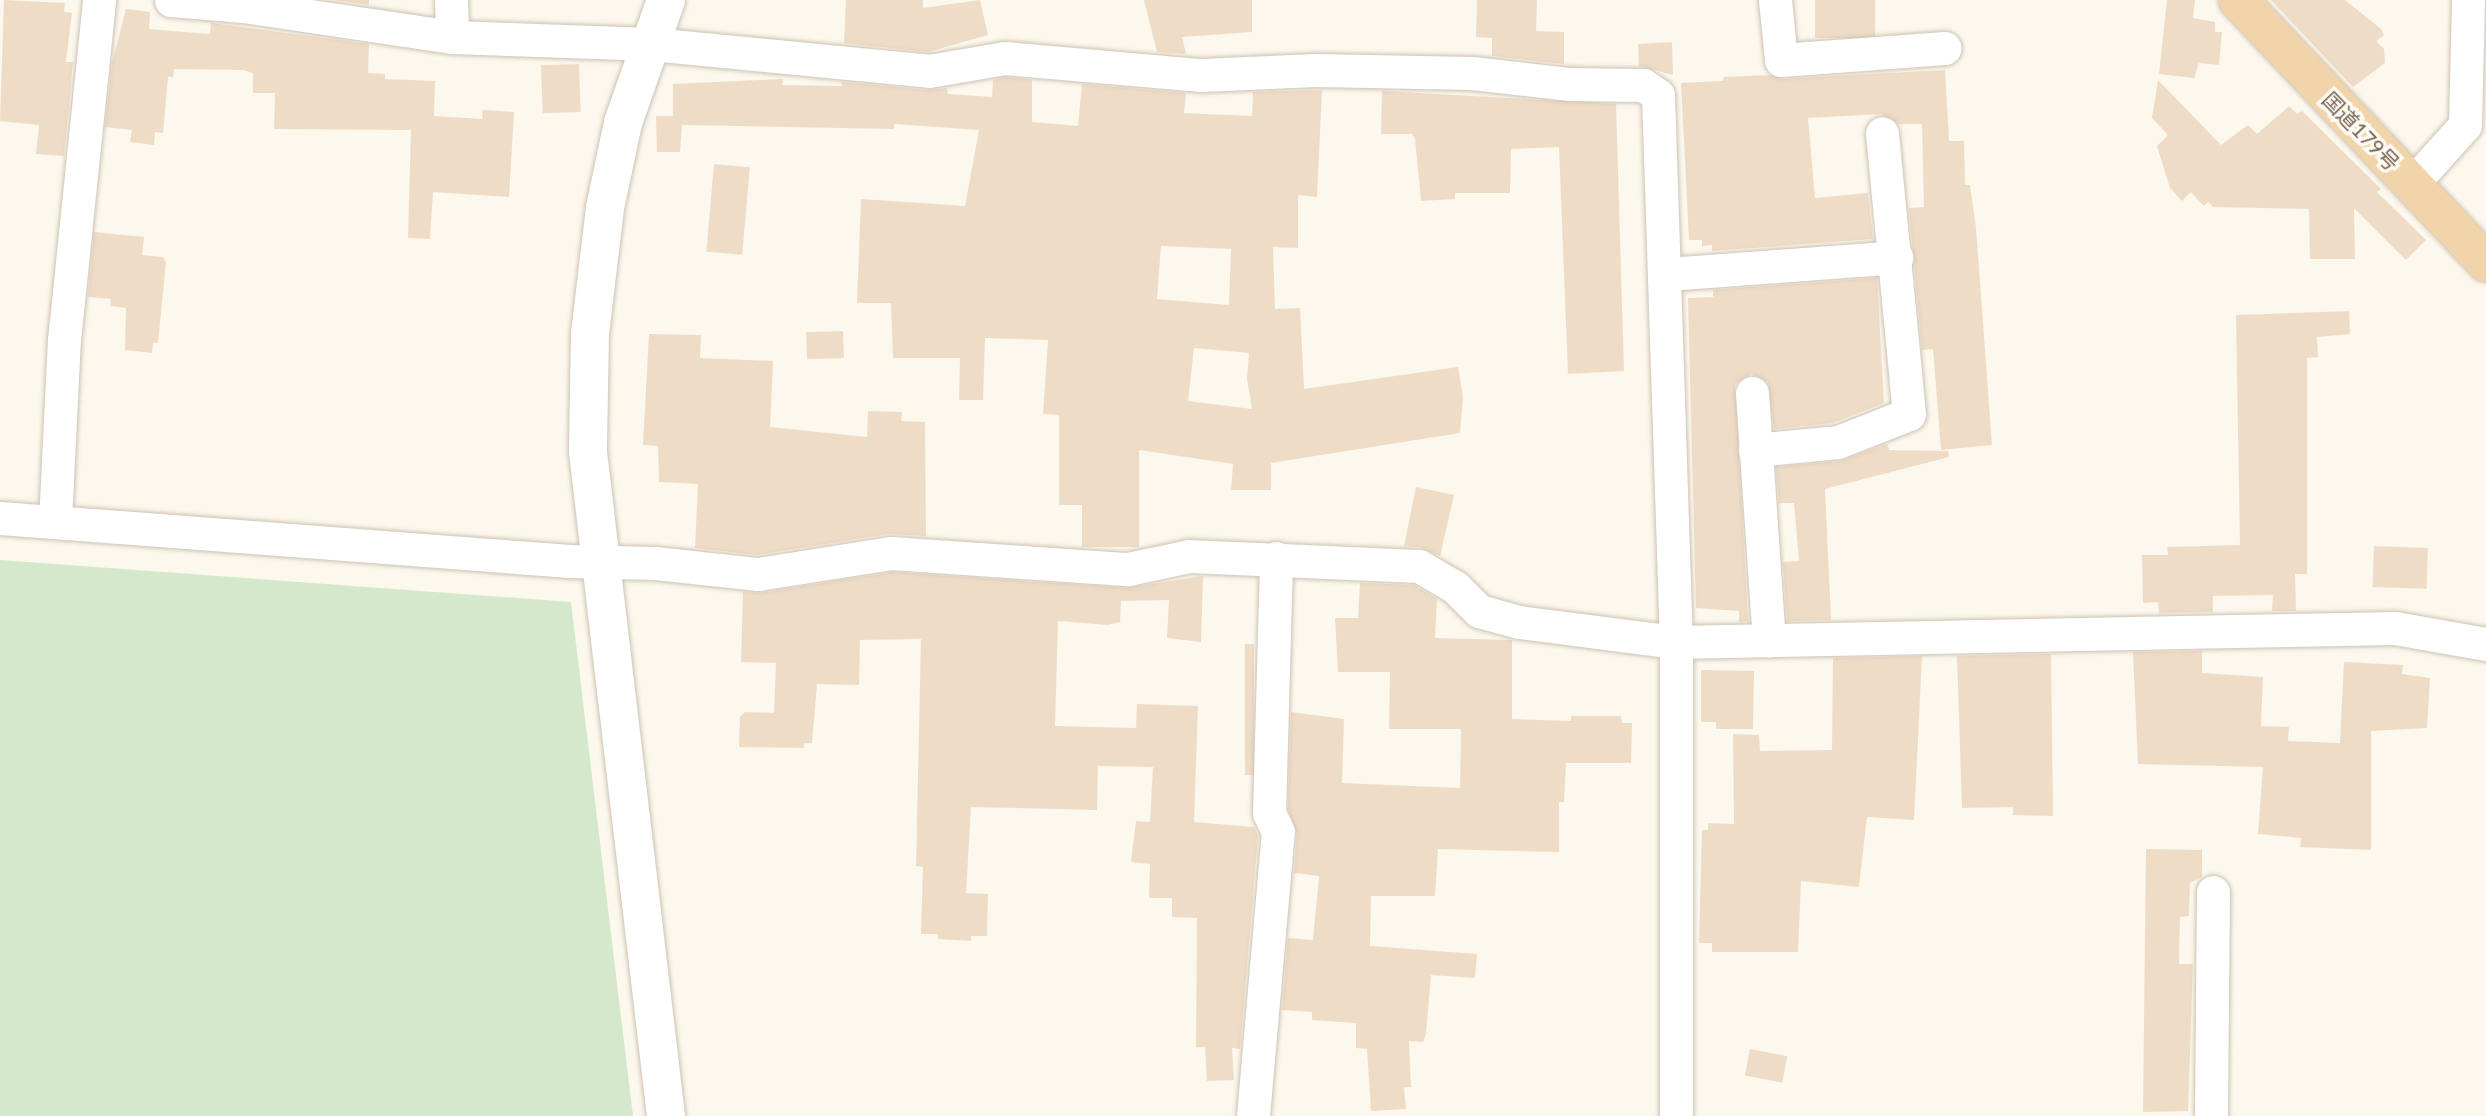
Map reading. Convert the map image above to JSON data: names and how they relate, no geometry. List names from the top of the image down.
{
  "streets": {
    "highway": ["国道179号"]
  }
}
